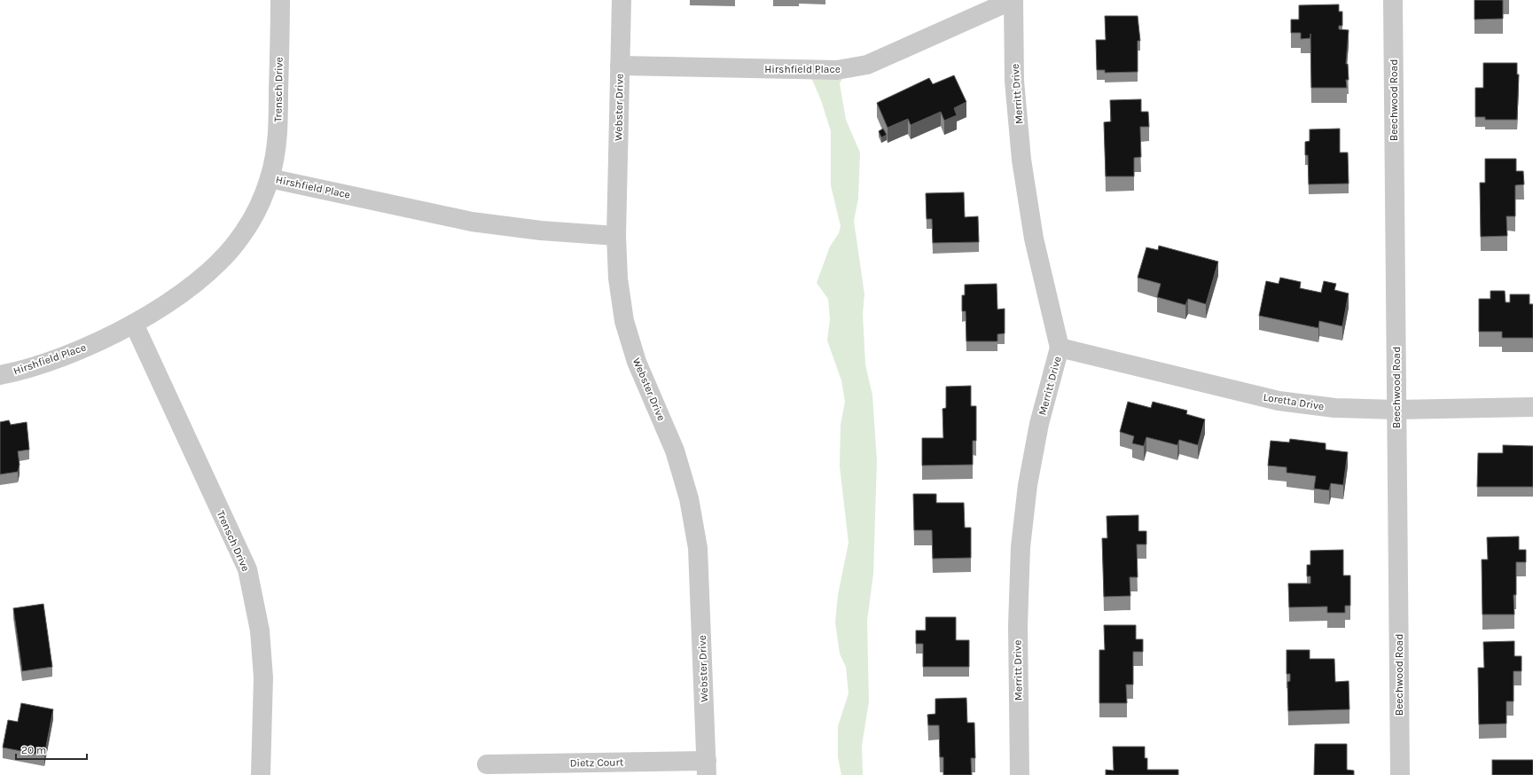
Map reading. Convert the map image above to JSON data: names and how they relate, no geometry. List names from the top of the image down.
{
  "streets": {
    "street": [
      "Hirshfield Place",
      "Trensch Drive",
      "Merritt Drive",
      "Beechwood Road",
      "Webster Drive",
      "Loretta Drive",
      "Dietz Court"
    ]
  },
  "crossings": [
    ["Hirshfield Place", "Trensch Drive"],
    ["Hirshfield Place", "Merritt Drive"],
    ["Hirshfield Place", "Webster Drive"],
    ["Merritt Drive", "Loretta Drive"],
    ["Beechwood Road", "Loretta Drive"],
    ["Webster Drive", "Dietz Court"]
  ],
  "scale_bar": "20 m"
}
